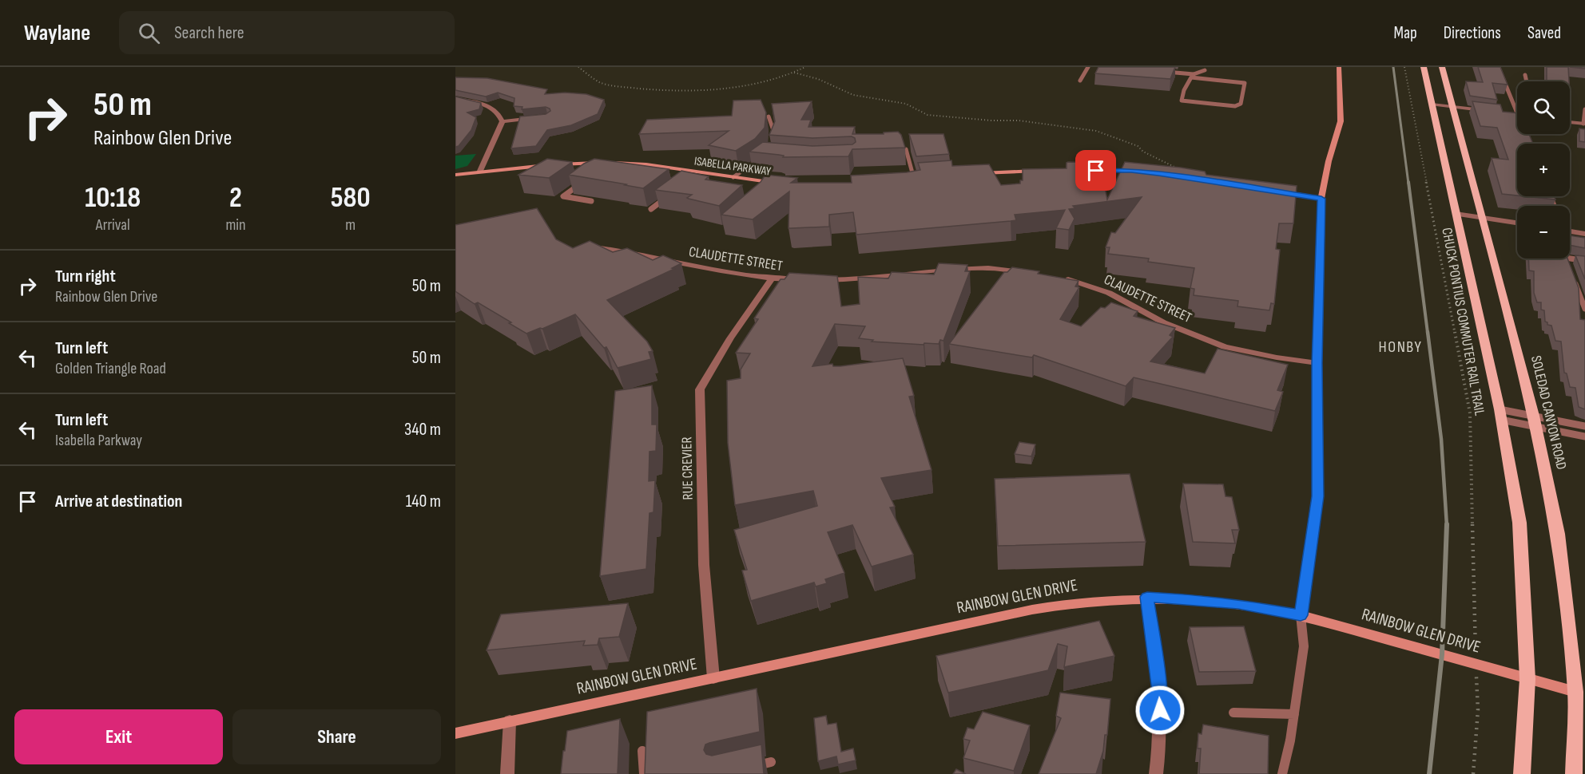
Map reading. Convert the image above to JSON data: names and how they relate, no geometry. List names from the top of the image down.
{
  "streets": {
    "main road": ["SOLEDAD CANYON ROAD"],
    "street": [
      "ISABELLA PARKWAY",
      "CLAUDETTE STREET",
      "RUE CREVIER",
      "RAINBOW GLEN DRIVE"
    ],
    "path": ["CHUCK PONTIUS COMMUTER RAIL TRAIL"]
  },
  "crossings": [
    ["CLAUDETTE STREET", "RUE CREVIER"],
    ["SOLEDAD CANYON ROAD", "RAINBOW GLEN DRIVE"],
    ["RUE CREVIER", "RAINBOW GLEN DRIVE"]
  ],
  "districts": ["HONBY"],
  "page": {
    "header": "Waylane",
    "search": "Search here",
    "nav": ["Map", "Directions", "Saved"],
    "turn": ["50 m", "Rainbow Glen Drive"],
    "map_buttons": ["+", "−"],
    "eta": [
      "10:18",
      "Arrival",
      "2",
      "min",
      "580",
      "m"
    ],
    "list": [
      {
        "name": "Turn right",
        "note": "Rainbow Glen Drive",
        "value": "50 m"
      },
      {
        "name": "Turn left",
        "note": "Golden Triangle Road",
        "value": "50 m"
      },
      {
        "name": "Turn left",
        "note": "Isabella Parkway",
        "value": "340 m"
      },
      {
        "name": "Arrive at destination",
        "value": "140 m"
      }
    ],
    "buttons": ["Exit", "Share"]
  }
}
